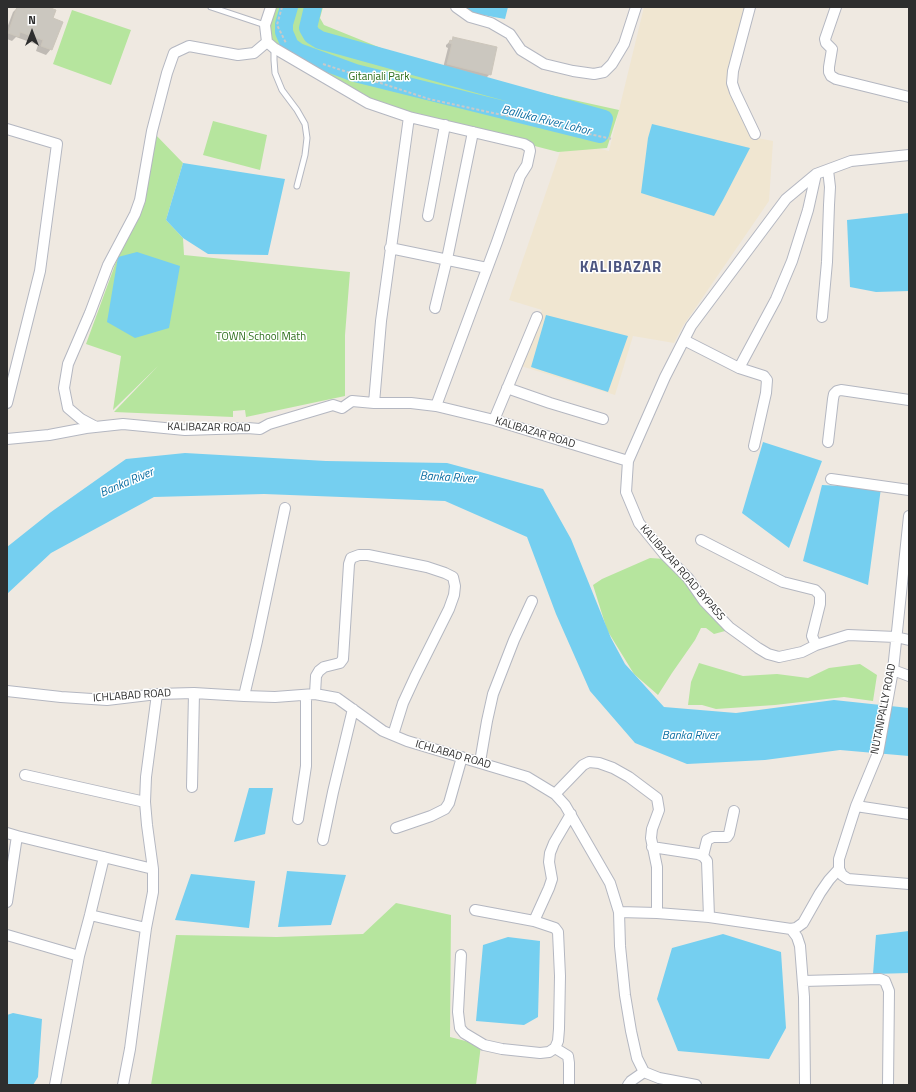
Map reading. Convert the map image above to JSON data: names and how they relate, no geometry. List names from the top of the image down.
{
  "streets": {
    "street": [
      "KALIBAZAR ROAD",
      "KALIBAZAR ROAD BYPASS",
      "ICHLABAD ROAD",
      "NUTANPALLY ROAD"
    ]
  },
  "crossings": [
    ["KALIBAZAR ROAD", "KALIBAZAR ROAD BYPASS"],
    ["KALIBAZAR ROAD BYPASS", "NUTANPALLY ROAD"]
  ],
  "districts": ["KALIBAZAR"],
  "water": ["Balluka River Lohor", "Banka River"],
  "parks": ["Gitanjali Park", "TOWN School Math"],
  "north": "top"
}
